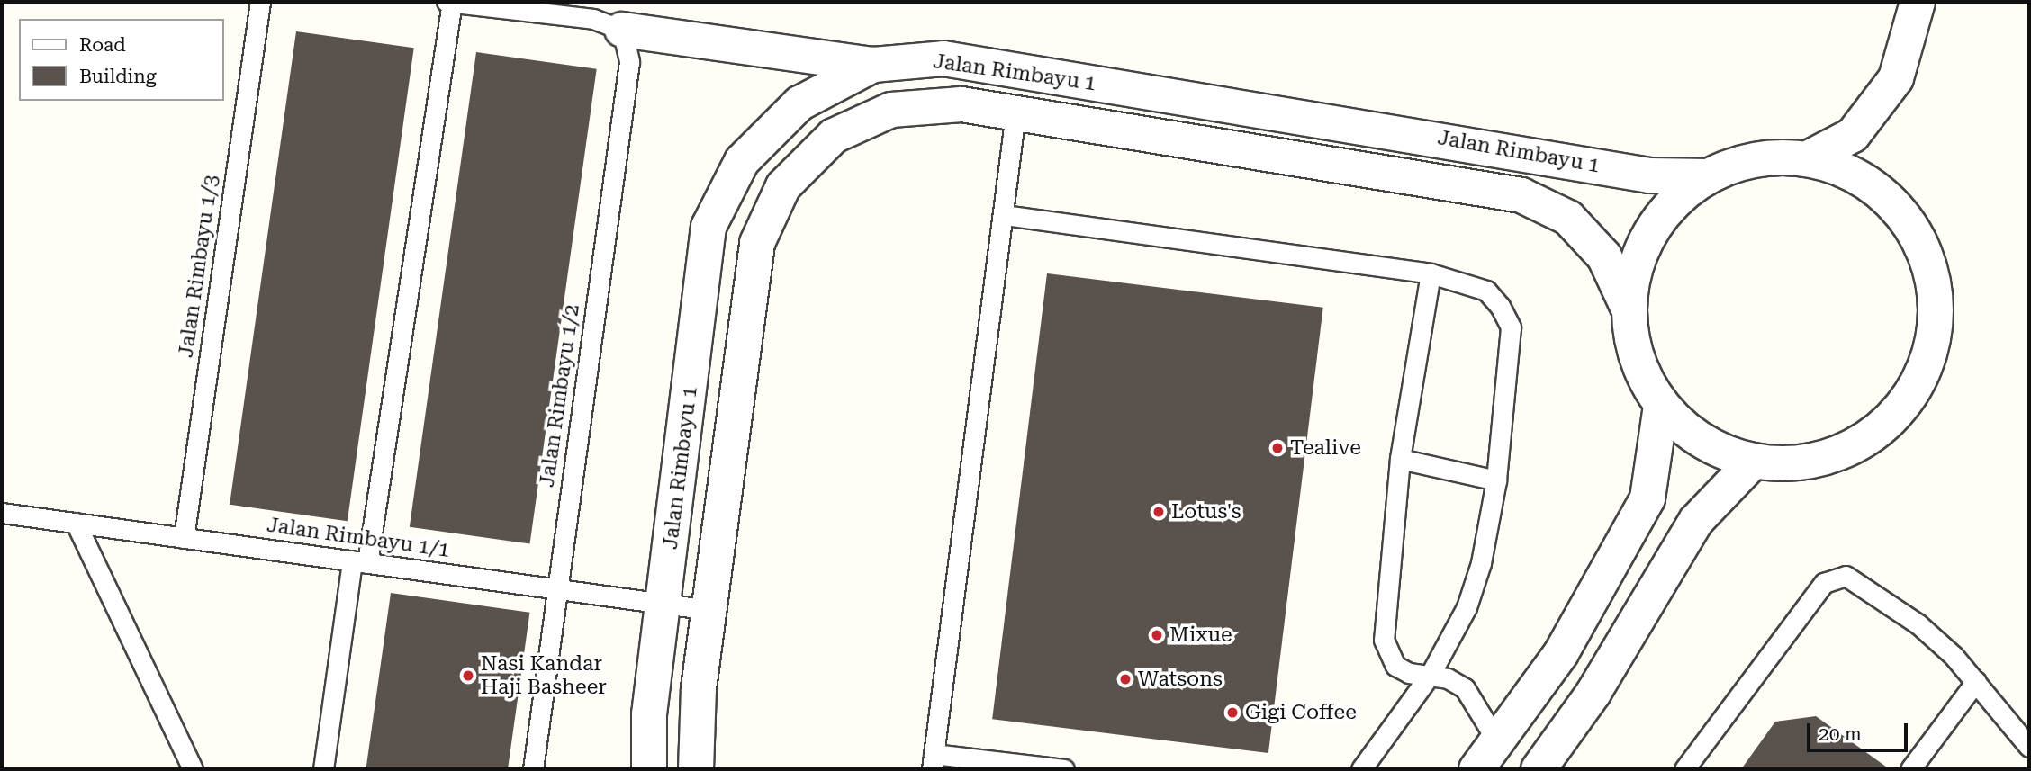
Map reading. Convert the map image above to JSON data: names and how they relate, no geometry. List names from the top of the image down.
{
  "streets": {
    "street": ["Jalan Rimbayu 1"],
    "lane": ["Jalan Rimbayu 1/3", "Jalan Rimbayu 1/2", "Jalan Rimbayu 1/1"]
  },
  "crossings": [
    ["Jalan Rimbayu 1", "Jalan Rimbayu 1/1"],
    ["Jalan Rimbayu 1/3", "Jalan Rimbayu 1/1"],
    ["Jalan Rimbayu 1/2", "Jalan Rimbayu 1/1"]
  ],
  "places": [
    "Tealive",
    "Lotus's",
    "Mixue",
    "Nasi Kandar Haji Basheer",
    "Watsons",
    "Gigi Coffee"
  ],
  "legend": ["Road", "Building"],
  "scale_bar": "20 m"
}
